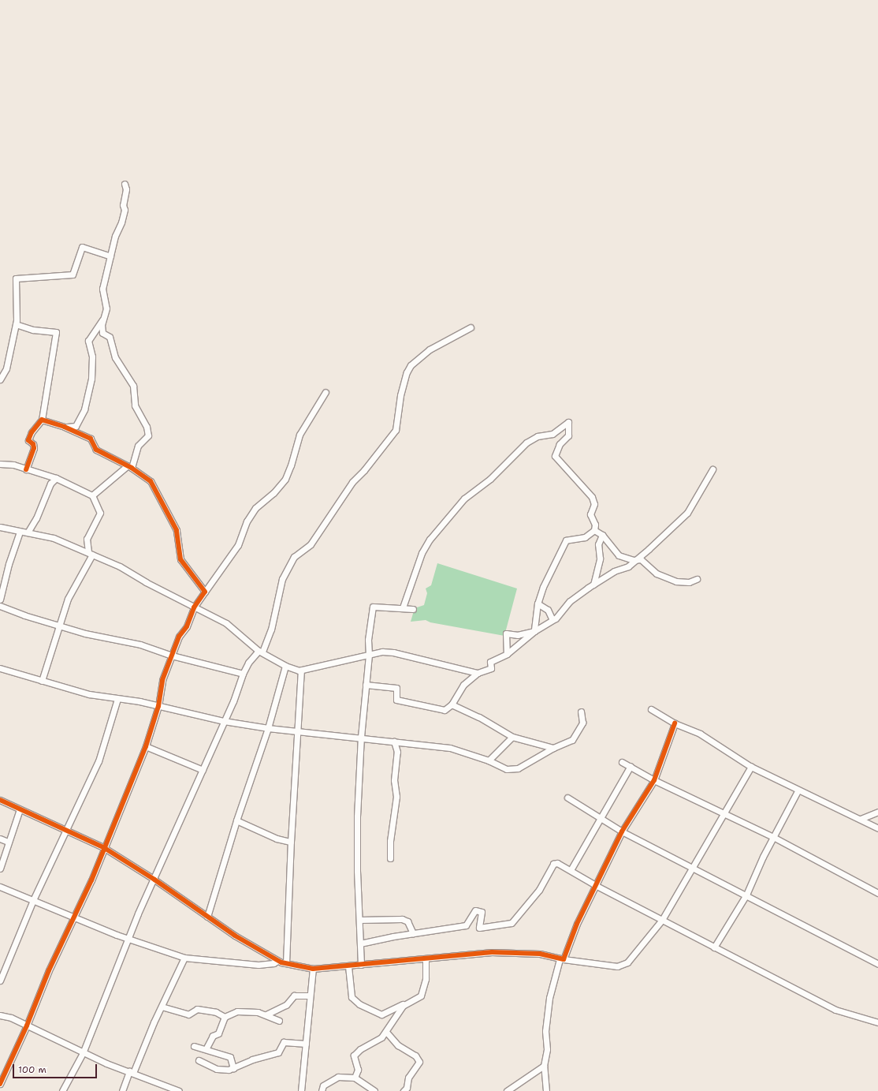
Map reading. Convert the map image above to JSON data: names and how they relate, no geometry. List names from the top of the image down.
{
  "scale_bar": "100 m"
}
